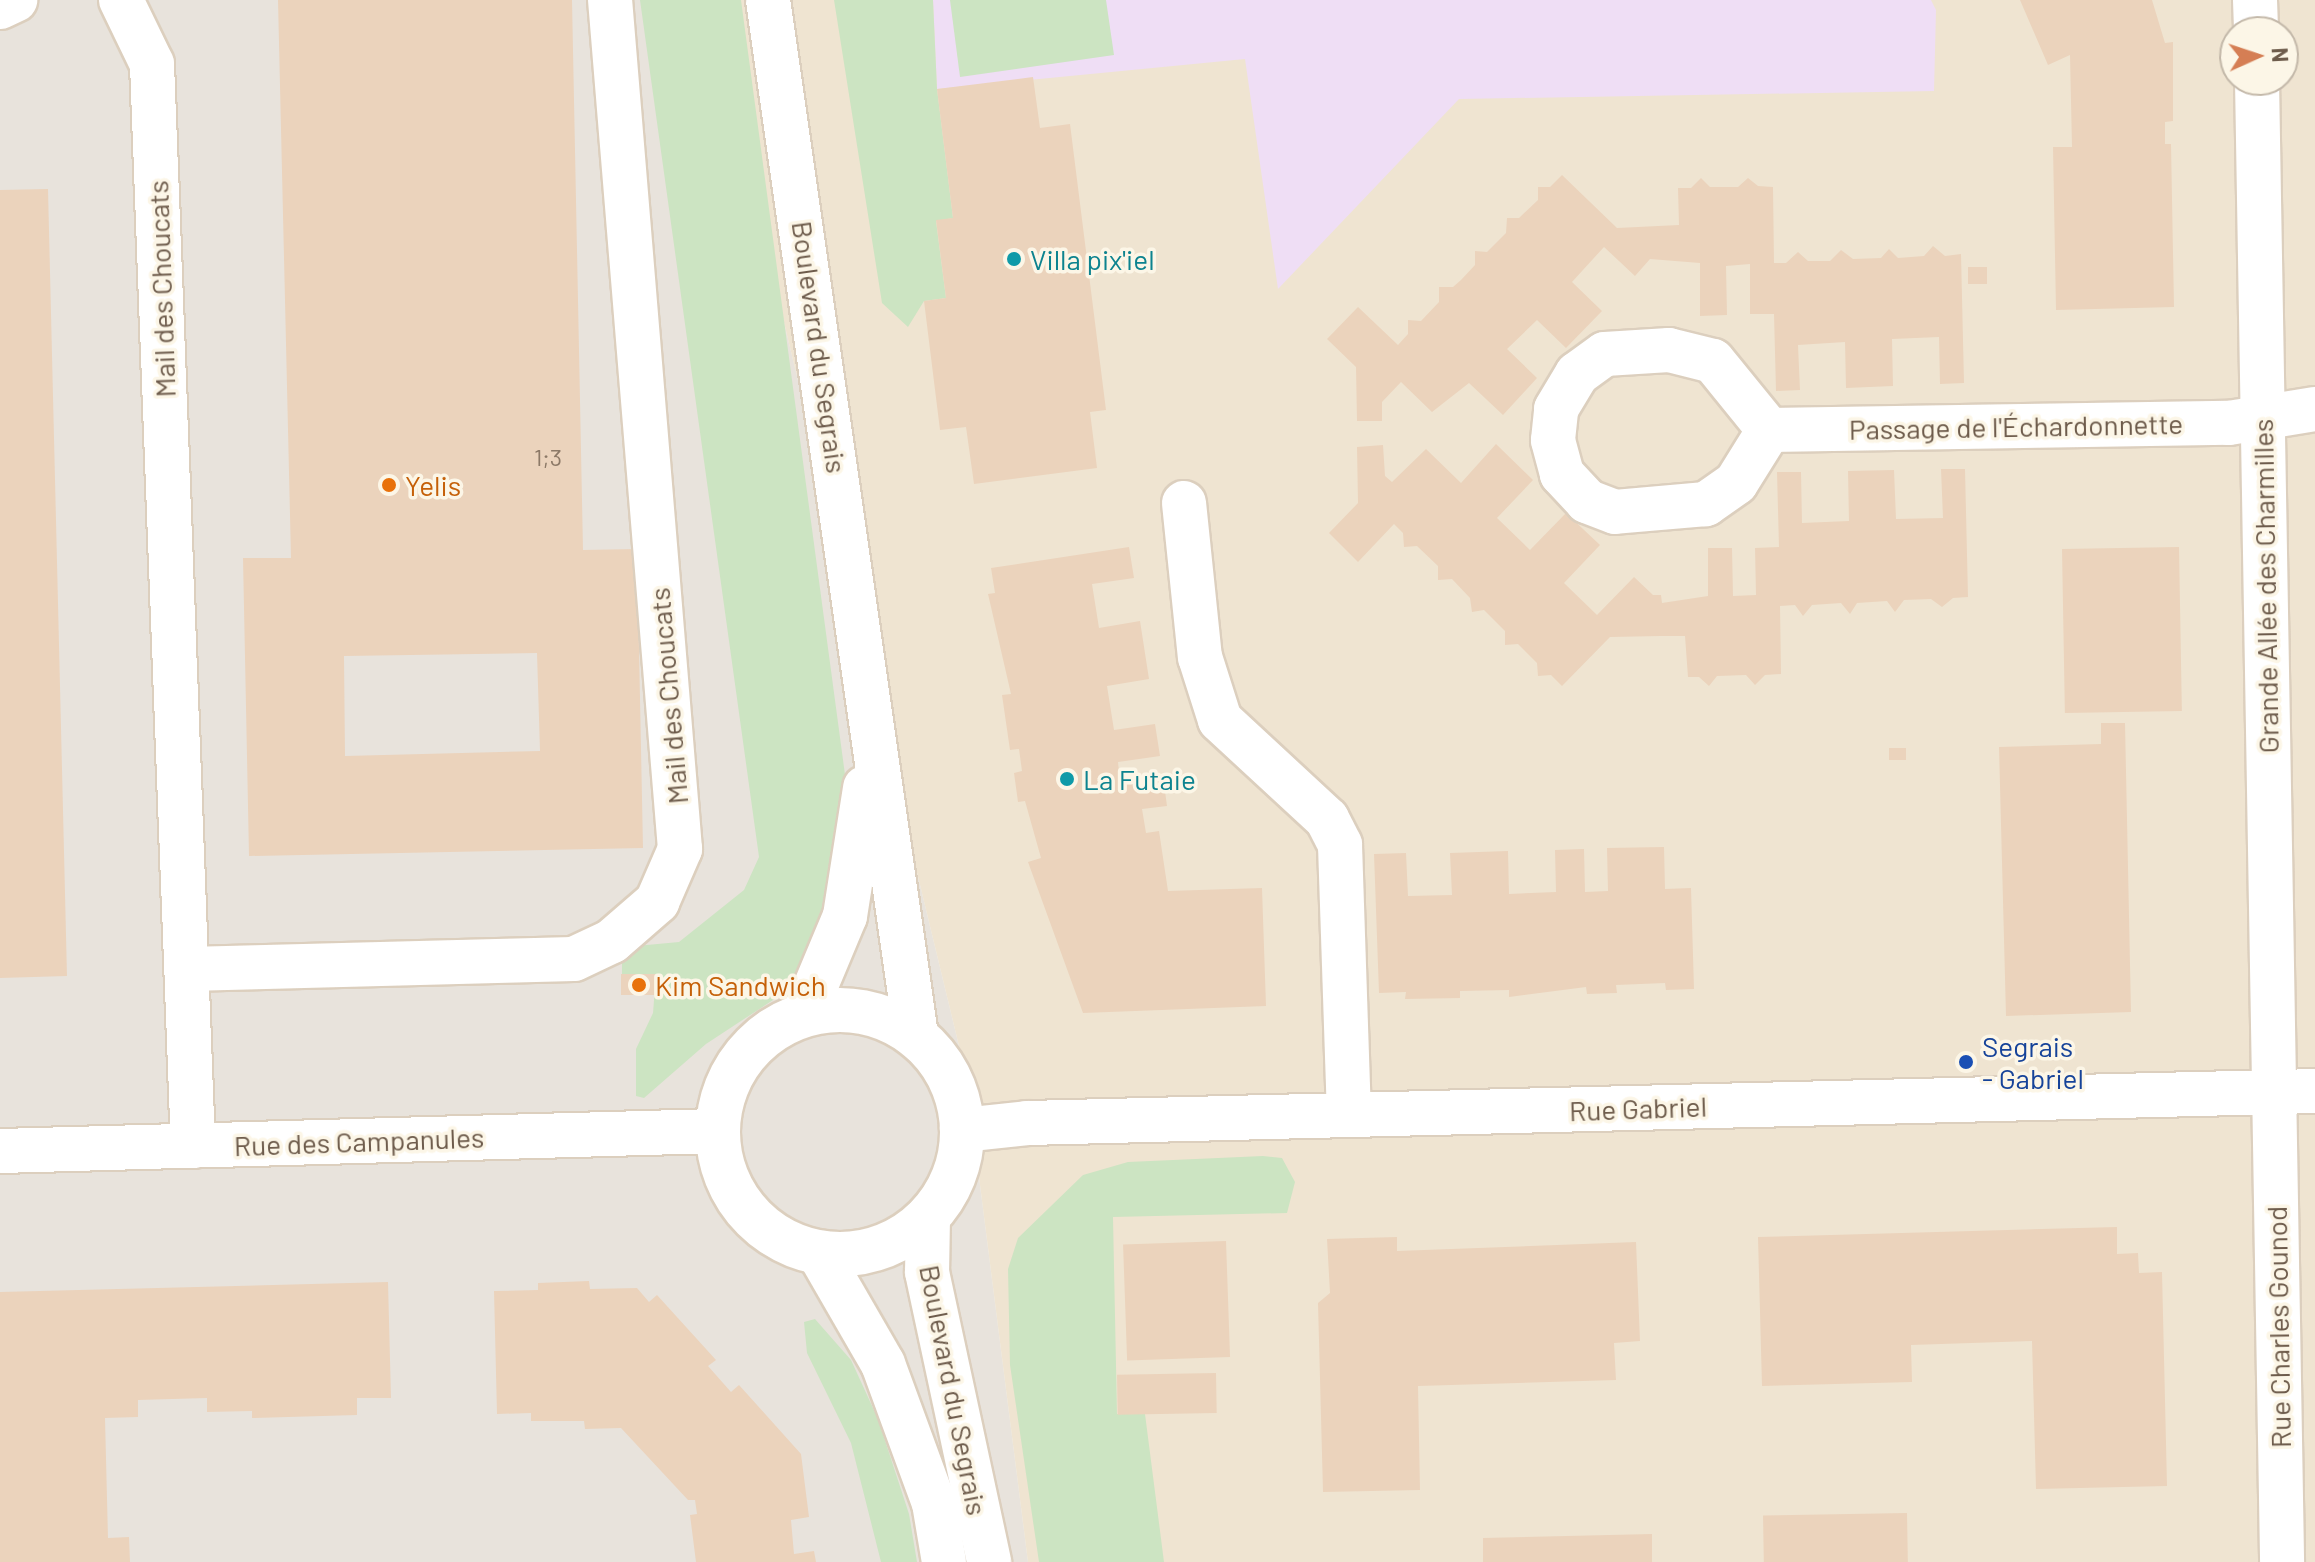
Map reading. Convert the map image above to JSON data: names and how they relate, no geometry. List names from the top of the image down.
{
  "streets": {
    "street": [
      "Mail des Choucats",
      "Boulevard du Segrais",
      "Passage de l'Échardonnette",
      "Grande Allée des Charmilles",
      "Rue Gabriel",
      "Rue des Campanules",
      "Rue Charles Gounod"
    ]
  },
  "crossings": [
    ["Mail des Choucats", "Rue des Campanules"],
    ["Boulevard du Segrais", "Rue Gabriel"],
    ["Boulevard du Segrais", "Rue des Campanules"],
    ["Passage de l'Échardonnette", "Grande Allée des Charmilles"],
    ["Grande Allée des Charmilles", "Rue Gabriel"],
    ["Grande Allée des Charmilles", "Rue Charles Gounod"],
    ["Rue Gabriel", "Rue des Campanules"],
    ["Rue Gabriel", "Rue Charles Gounod"]
  ],
  "places": [
    "Villa pix'iel",
    "Yelis",
    "La Futaie",
    "Kim Sandwich",
    "Segrais - Gabriel"
  ],
  "house_numbers": ["1;3"],
  "north": "right"
}
